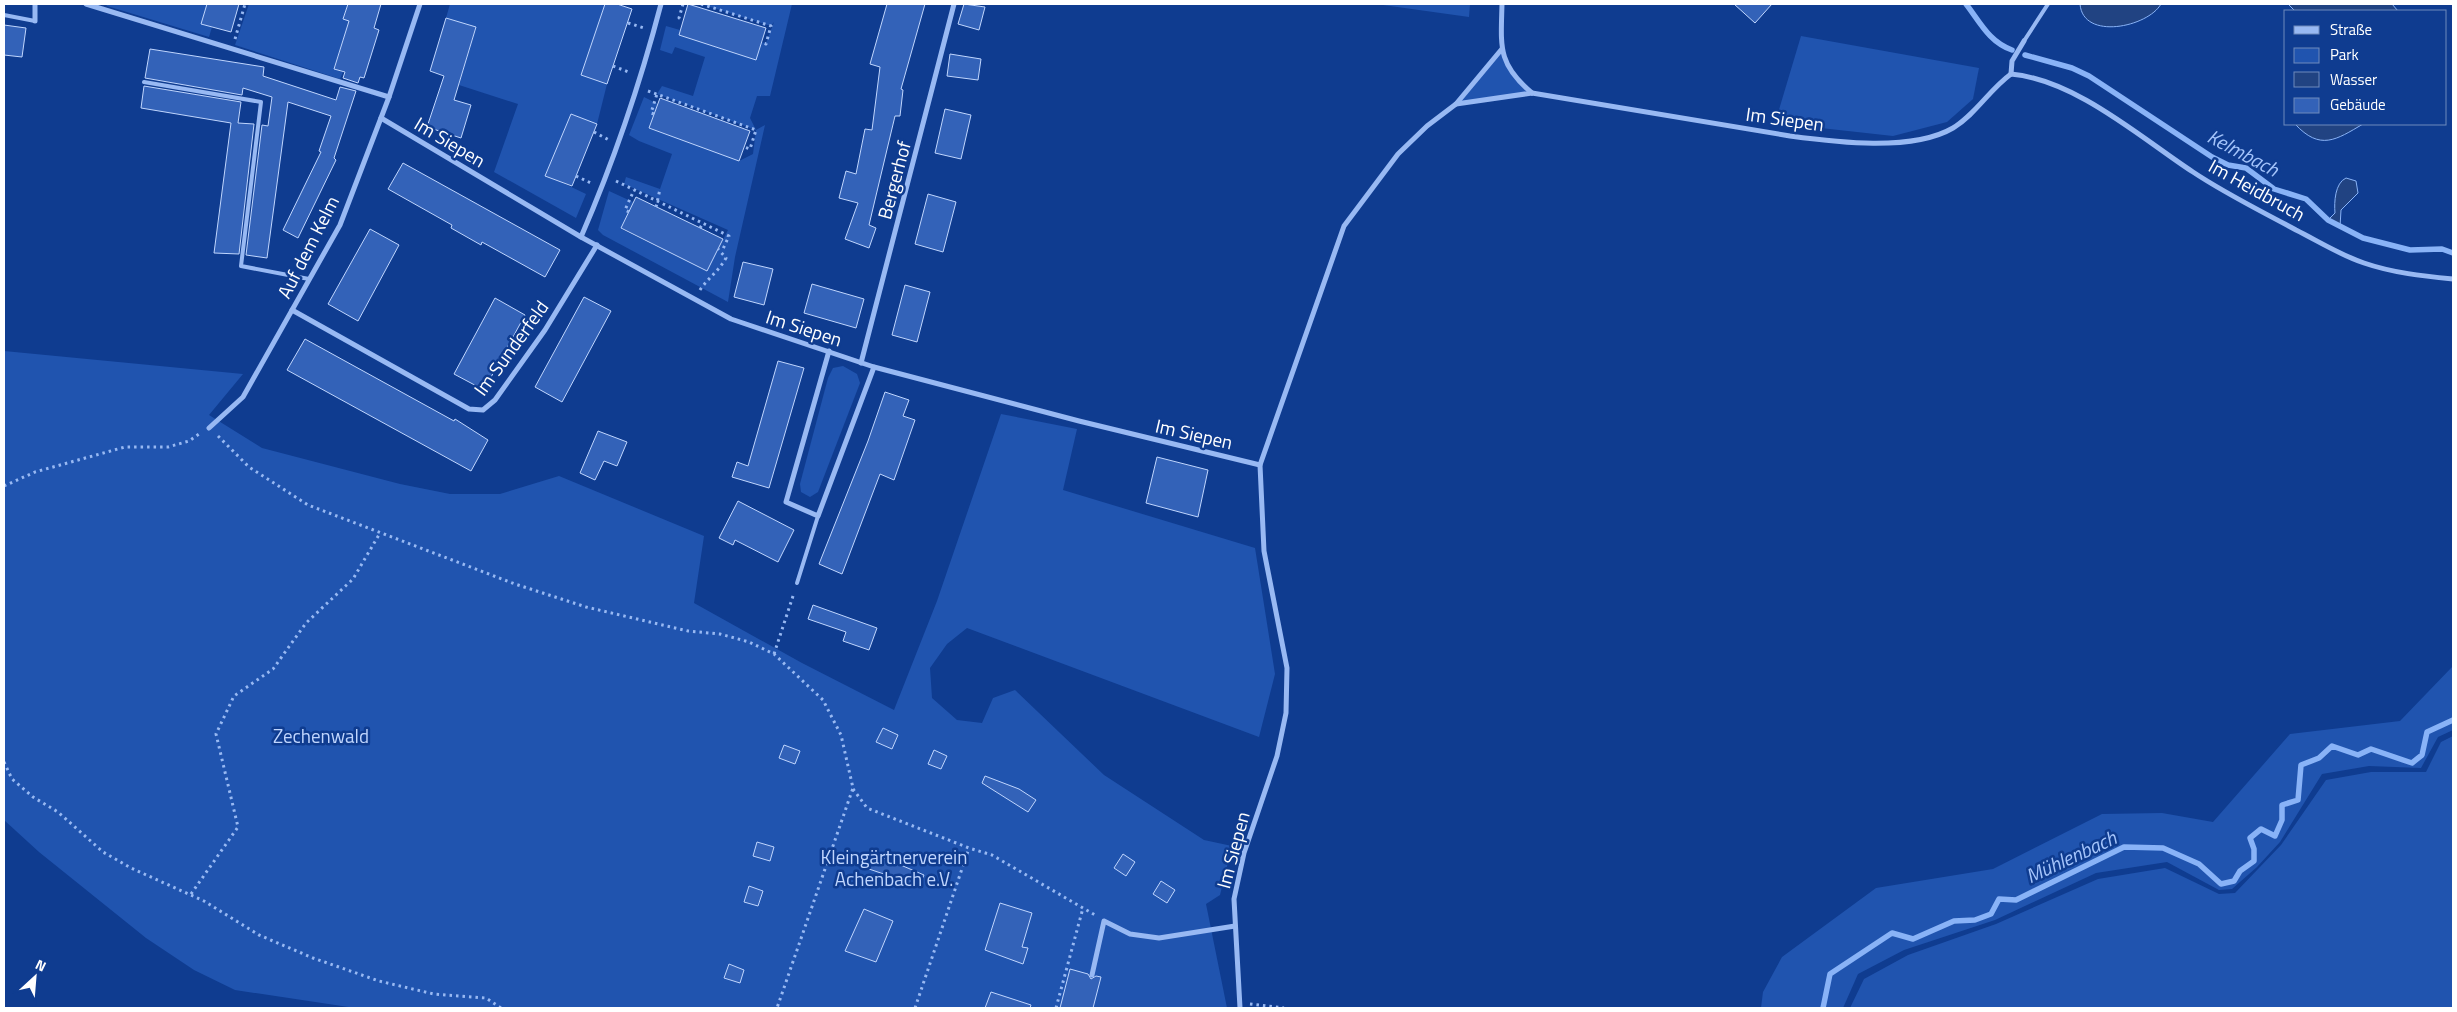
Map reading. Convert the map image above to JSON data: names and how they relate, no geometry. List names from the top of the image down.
{
  "streets": {
    "street": [
      "Im Siepen",
      "Bergerhof",
      "Im Heidbruch",
      "Auf dem Kelm",
      "Im Sunderfeld"
    ]
  },
  "crossings": [
    ["Im Siepen", "Bergerhof"],
    ["Im Siepen", "Im Heidbruch"],
    ["Im Siepen", "Auf dem Kelm"],
    ["Im Siepen", "Im Sunderfeld"],
    ["Auf dem Kelm", "Im Sunderfeld"]
  ],
  "water": ["Kelmbach", "Mühlenbach"],
  "parks": ["Zechenwald", "Kleingärtnerverein Achenbach e.V."],
  "legend": [
    "Straße",
    "Park",
    "Wasser",
    "Gebäude"
  ],
  "north": "top right"
}
